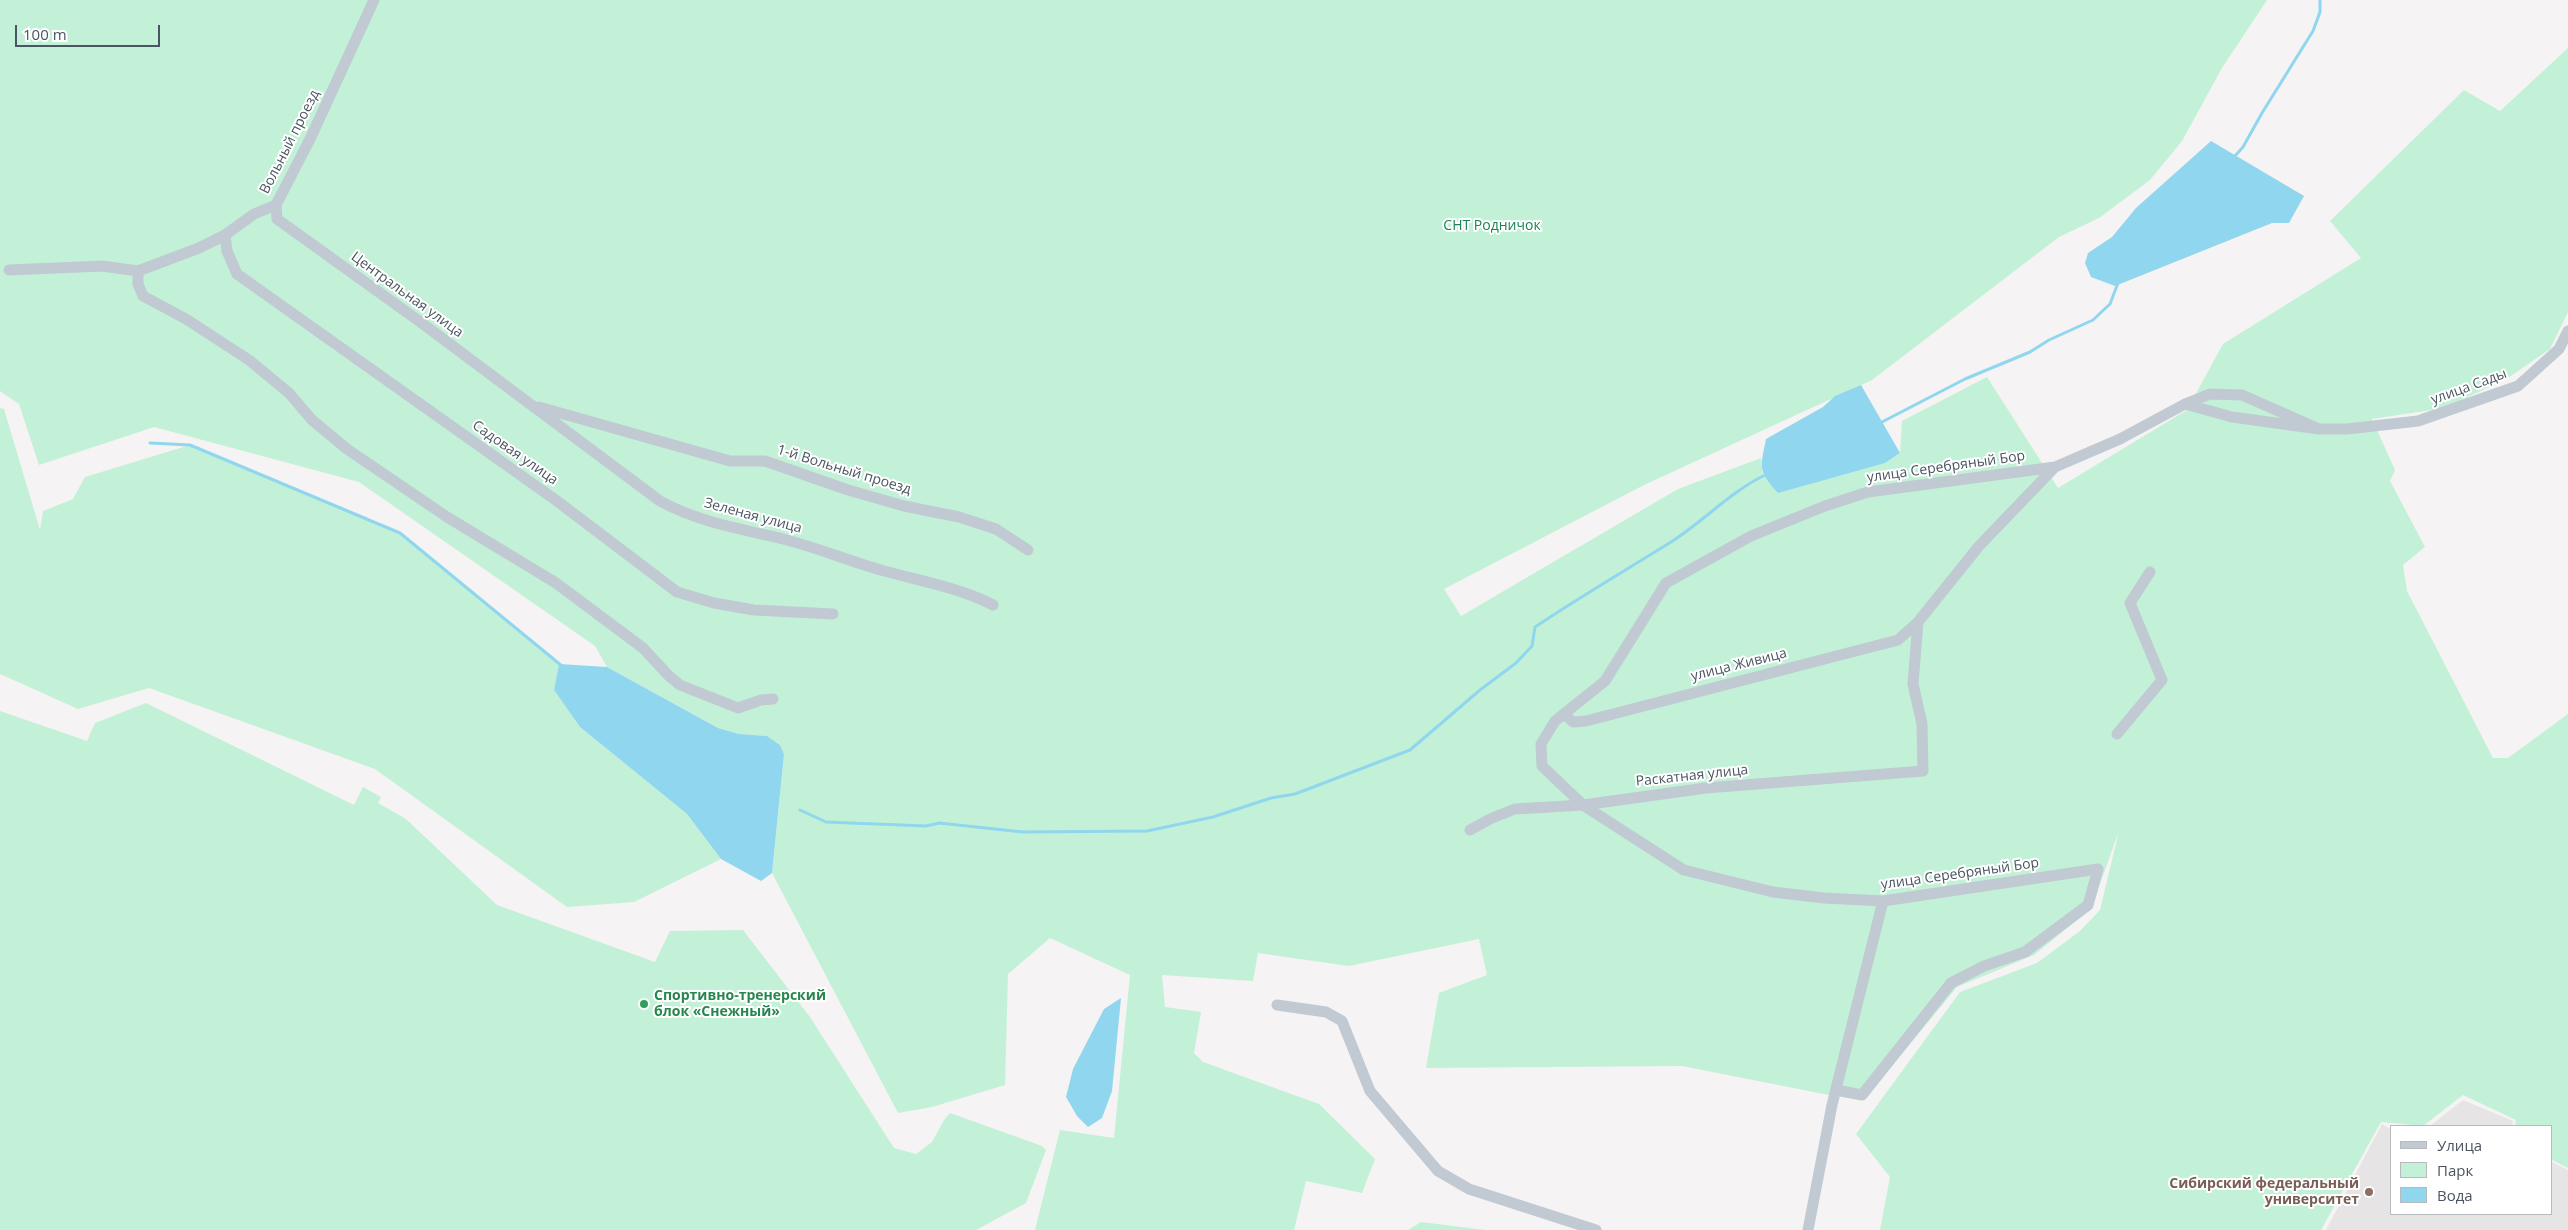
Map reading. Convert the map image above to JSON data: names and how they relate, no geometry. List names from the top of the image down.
{
  "streets": {
    "street": [
      "Вольный проезд",
      "Центральная улица",
      "улица Сады",
      "Садовая улица",
      "улица Серебряный Бор",
      "1-й Вольный проезд",
      "Зеленая улица",
      "улица Живица",
      "Раскатная улица"
    ]
  },
  "crossings": [
    ["Вольный проезд", "Центральная улица"],
    ["Вольный проезд", "Садовая улица"],
    ["Центральная улица", "1-й Вольный проезд"],
    ["Центральная улица", "Зеленая улица"],
    ["улица Серебряный Бор", "улица Живица"],
    ["улица Серебряный Бор", "Раскатная улица"],
    ["1-й Вольный проезд", "Зеленая улица"],
    ["улица Живица", "Раскатная улица"]
  ],
  "parks": ["СНТ Родничок"],
  "places": ["Спортивно-тренерский блок «Снежный»", "Сибирский федеральный университет"],
  "legend": ["Улица", "Парк", "Вода"],
  "scale_bar": "100 m"
}
